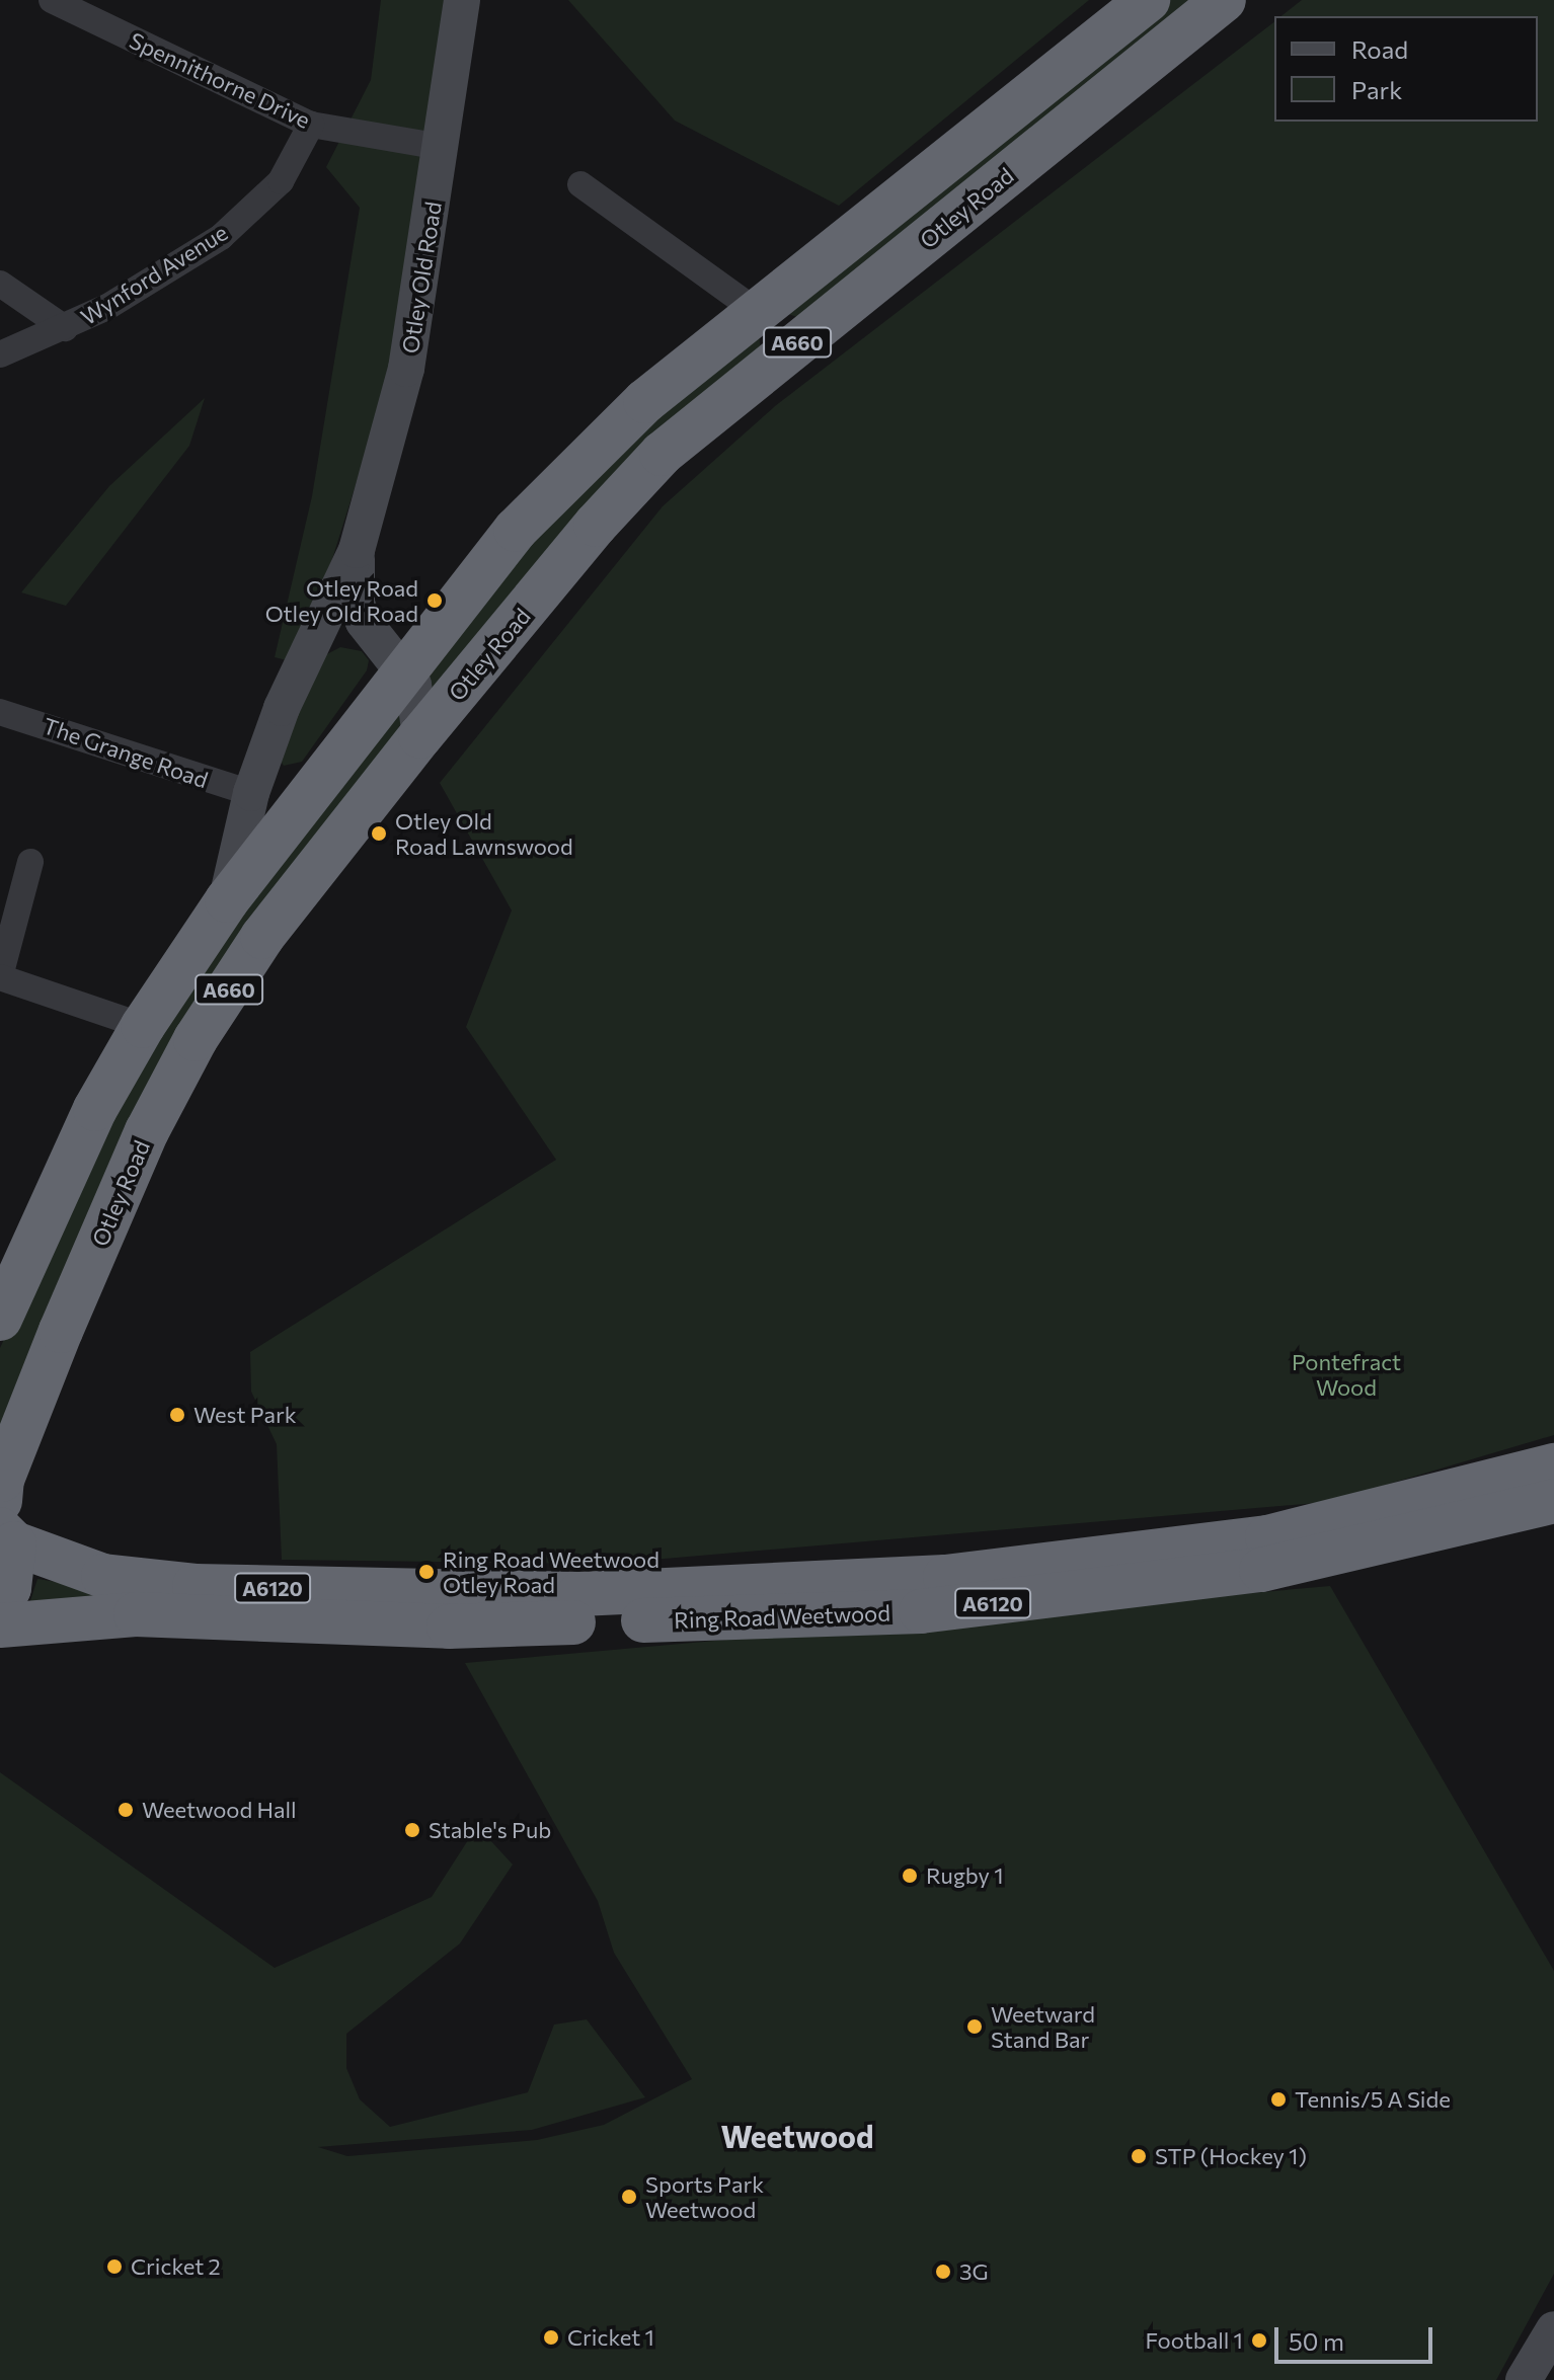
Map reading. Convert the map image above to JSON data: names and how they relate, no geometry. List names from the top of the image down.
{
  "streets": {
    "highway": [
      "Otley Road",
      "A660",
      "A6120",
      "Ring Road Weetwood"
    ],
    "street": [
      "Spennithorne Drive",
      "Wynford Avenue",
      "Otley Old Road",
      "The Grange Road"
    ]
  },
  "crossings": [
    ["Spennithorne Drive", "Wynford Avenue"],
    ["Spennithorne Drive", "Otley Old Road"],
    ["Otley Road", "Otley Old Road"],
    ["Otley Old Road", "A660"],
    ["Otley Old Road", "The Grange Road"],
    ["A6120", "Ring Road Weetwood"]
  ],
  "districts": ["Weetwood"],
  "parks": ["Pontefract Wood"],
  "places": [
    "Otley Road Otley Old Road",
    "Otley Old Road Lawnswood",
    "West Park",
    "Ring Road Weetwood Otley Road",
    "Weetwood Hall",
    "Stable's Pub",
    "Rugby 1",
    "Weetward Stand Bar",
    "Tennis/5 A Side",
    "STP (Hockey 1)",
    "Sports Park Weetwood",
    "Cricket 2",
    "3G",
    "Cricket 1",
    "Football 1"
  ],
  "legend": ["Road", "Park"],
  "scale_bar": "50 m"
}
